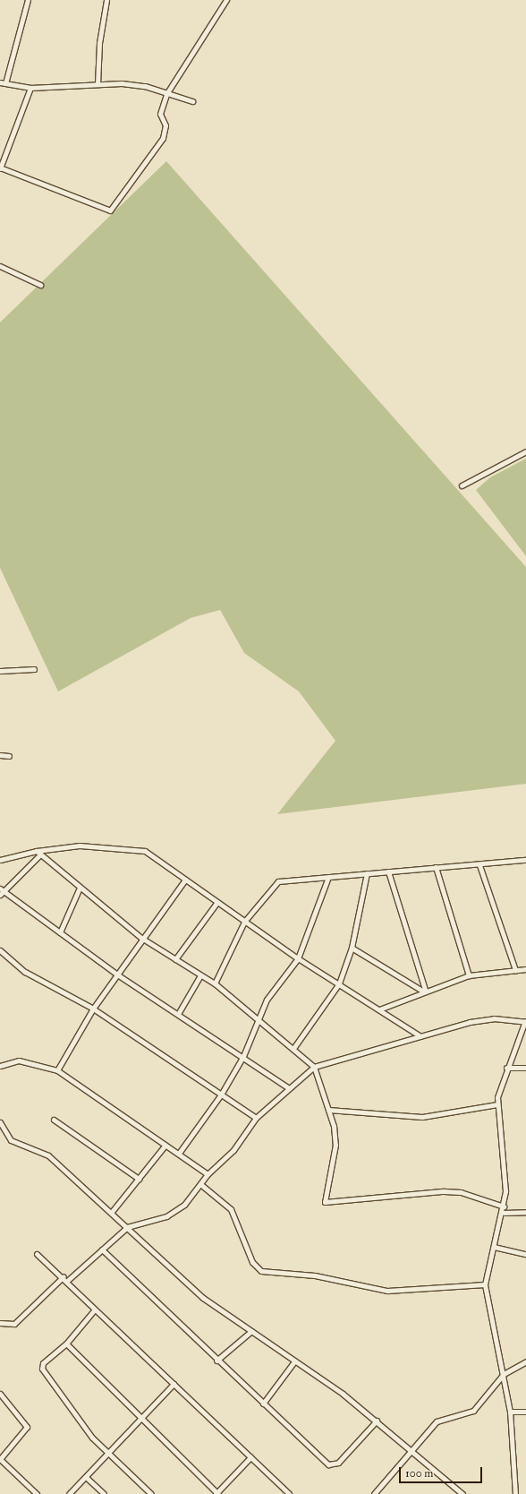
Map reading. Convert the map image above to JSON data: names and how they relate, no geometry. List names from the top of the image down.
{
  "scale_bar": "100 m"
}
